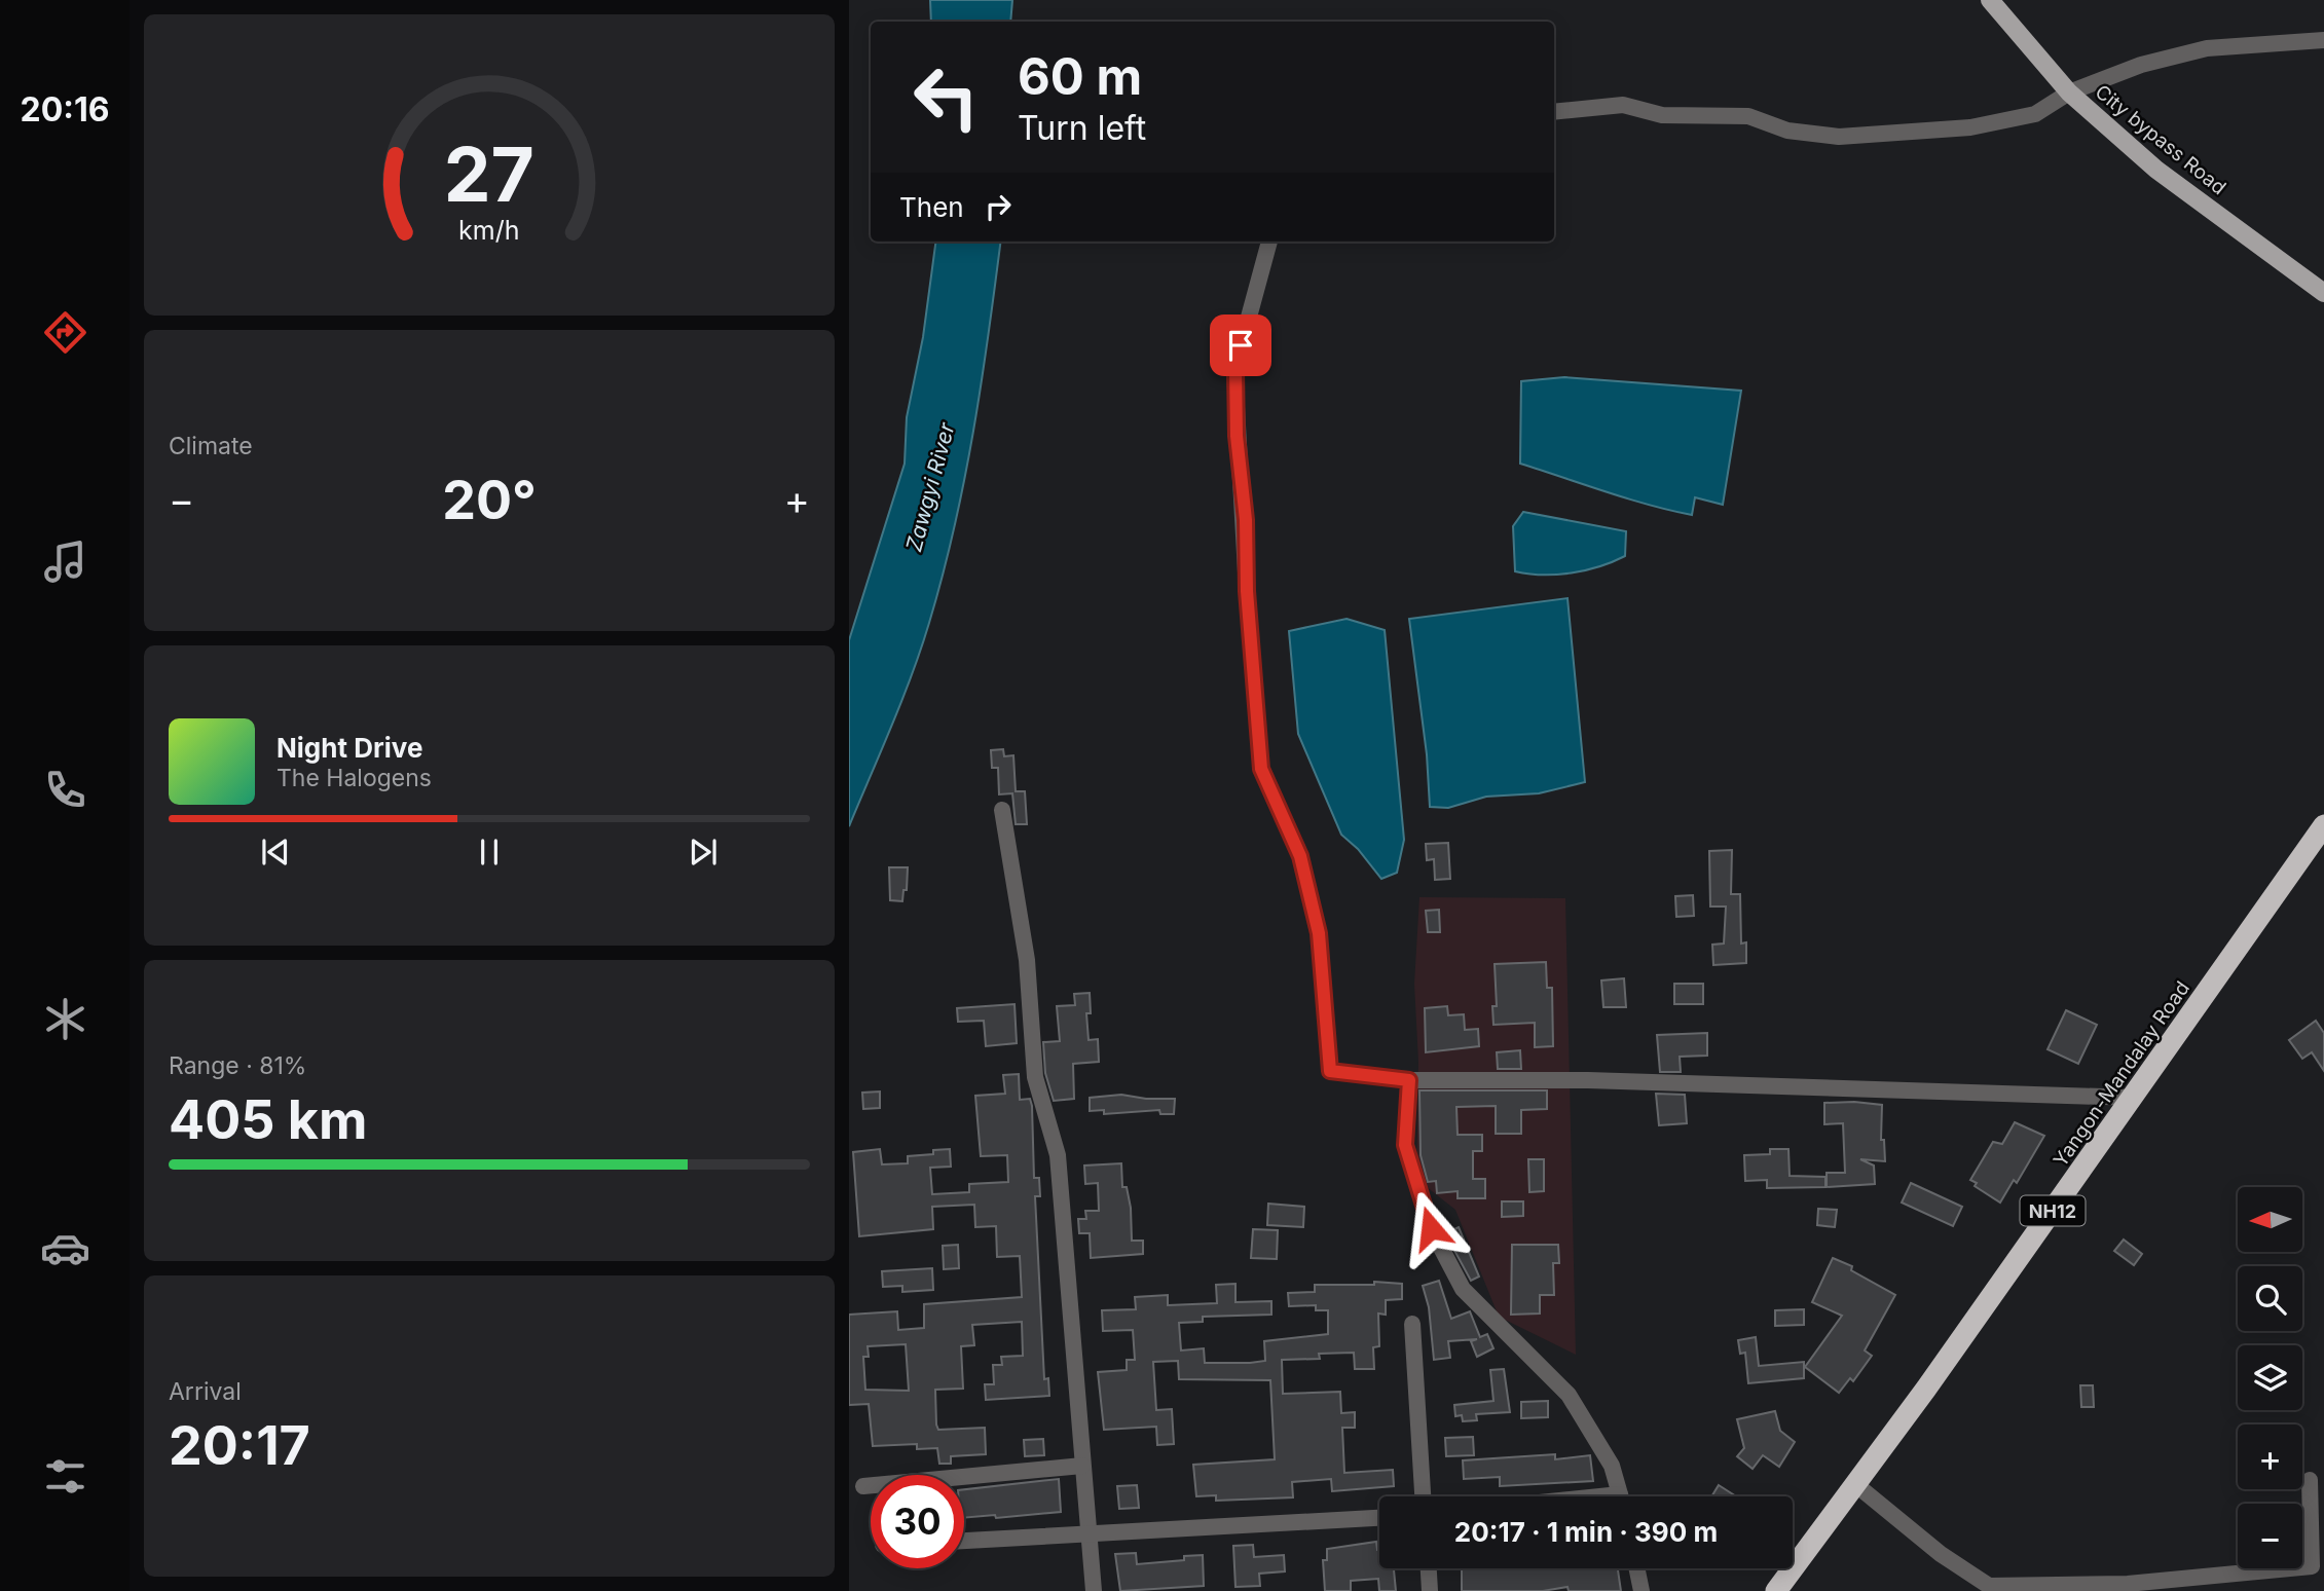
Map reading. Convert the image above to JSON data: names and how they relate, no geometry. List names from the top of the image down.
{
  "streets": {
    "highway": ["Yangon-Mandalay Road", "NH12"],
    "main road": ["City bypass Road"]
  },
  "water": ["Zawgyi River"],
  "north": "left",
  "page": {
    "tabs": "20:16",
    "turn": ["60 m", "Turn left"],
    "then": "Then",
    "tile": [
      "Climate",
      ["Range · 81%", "405 km"],
      ["Arrival", "20:17"]
    ],
    "heat": ["−", "20°", "+"],
    "song": ["Night Drive", "The Halogens"],
    "map_buttons": ["+", "−"],
    "limit": "30",
    "trip": "20:17 · 1 min · 390 m",
    "gauge": ["27", "km/h"]
  }
}
